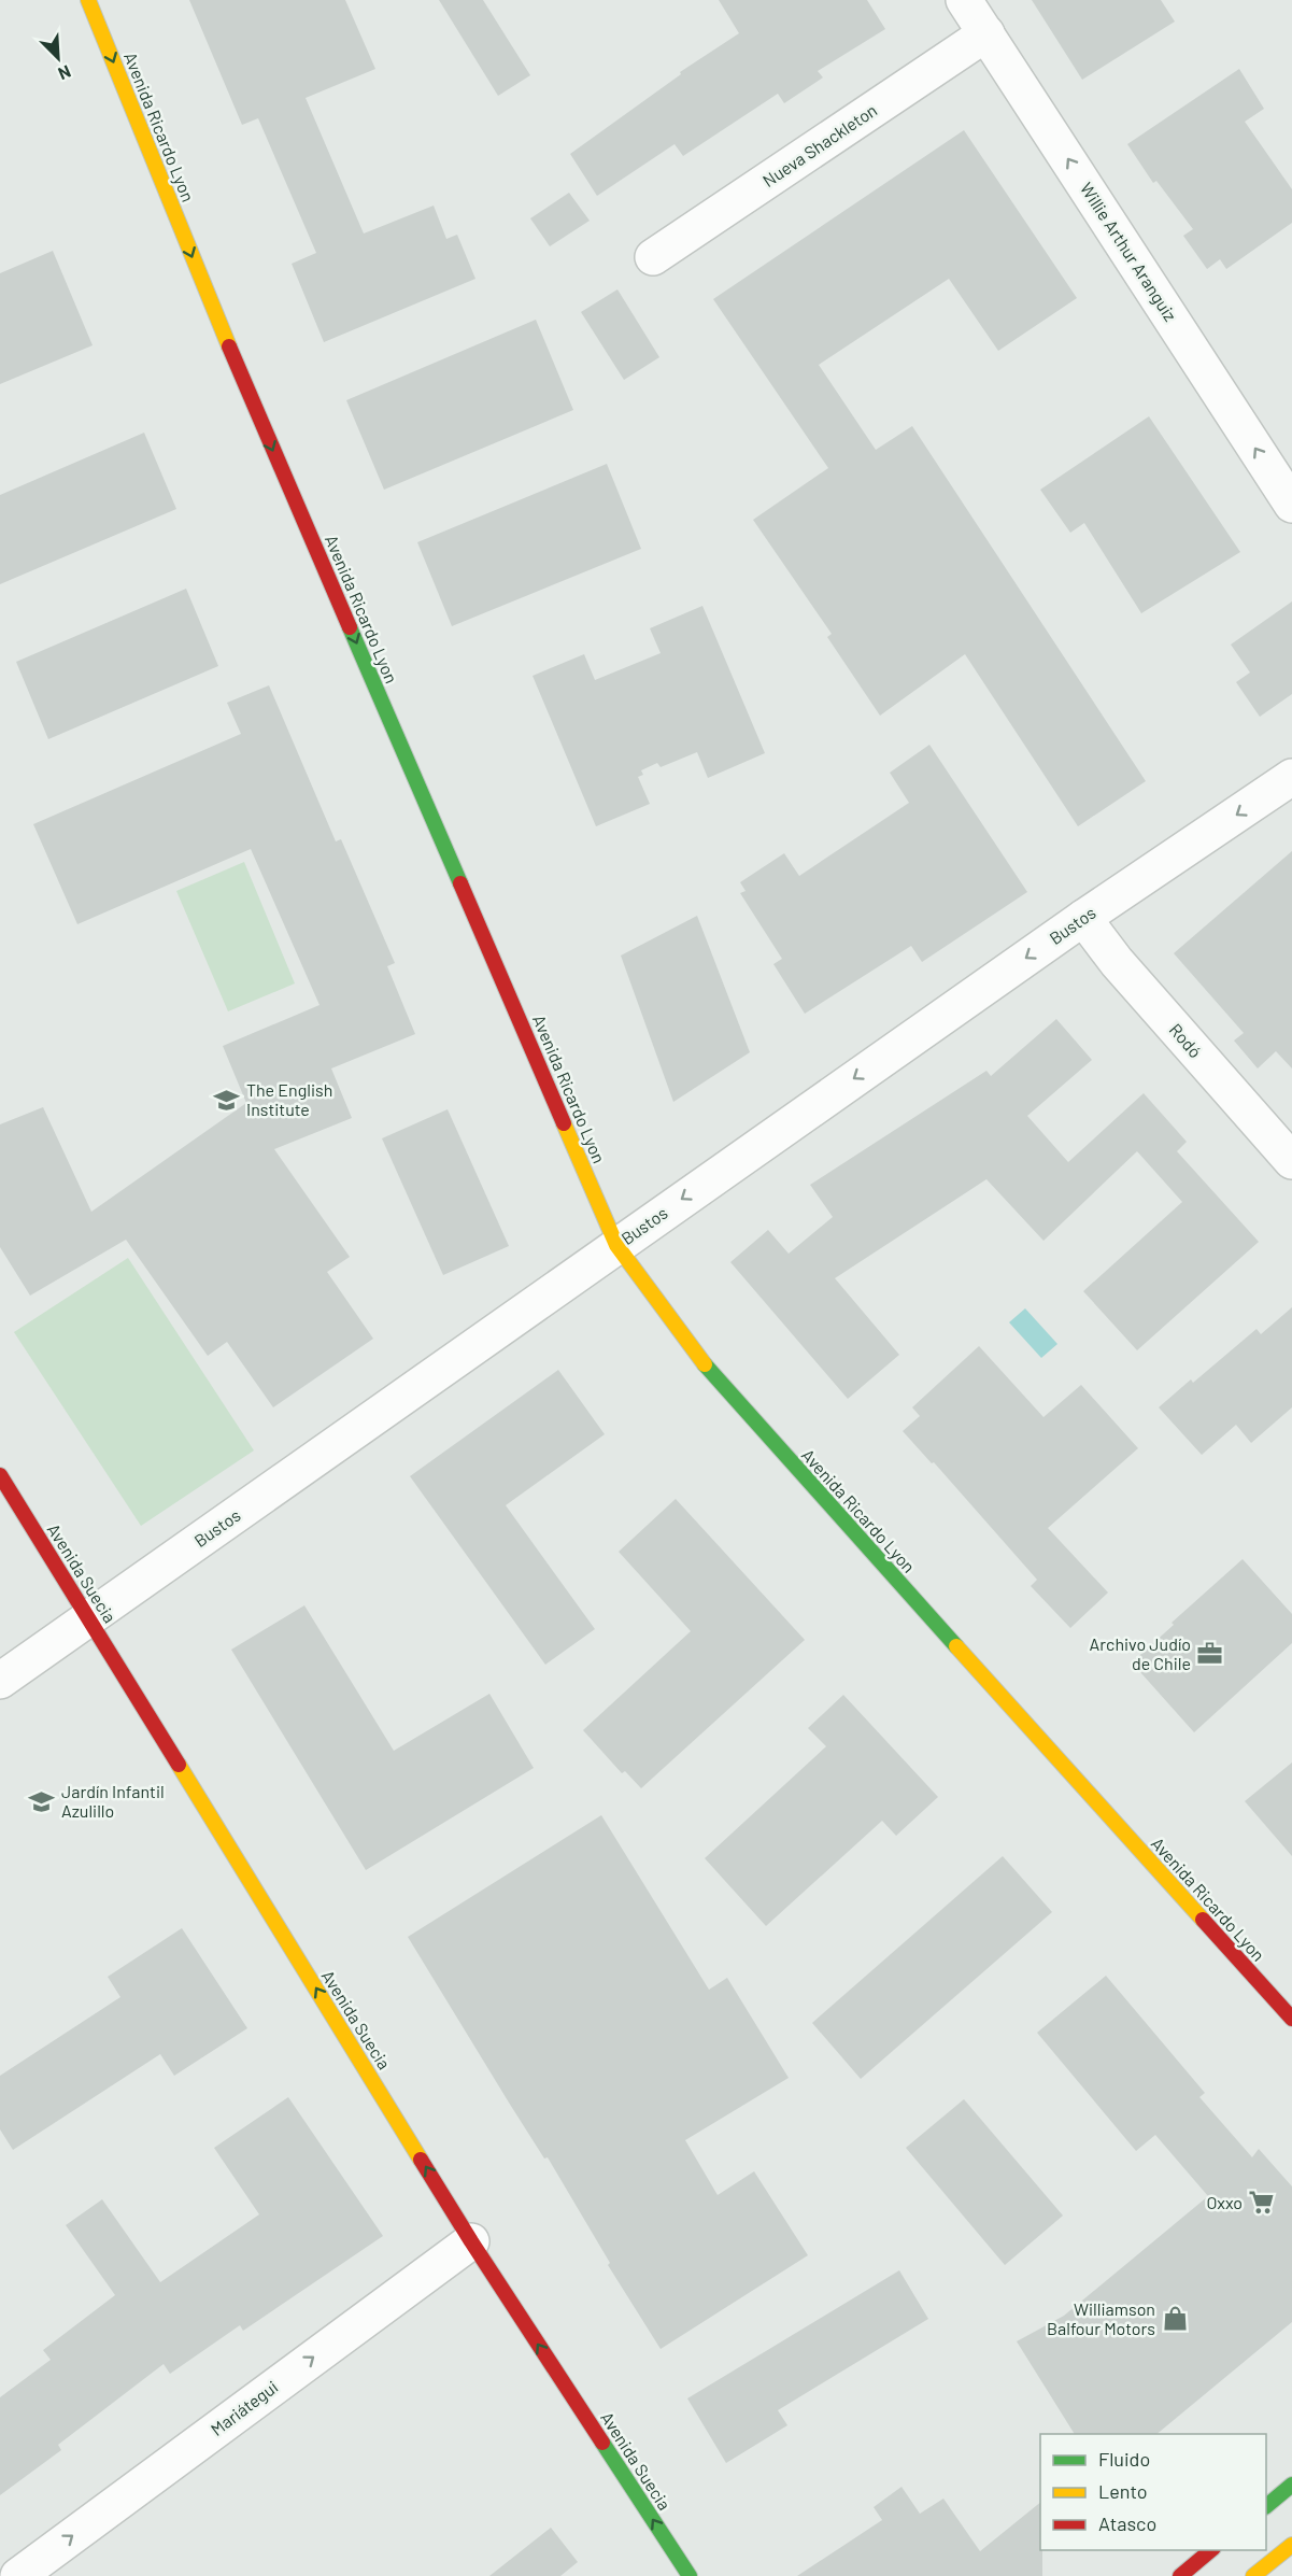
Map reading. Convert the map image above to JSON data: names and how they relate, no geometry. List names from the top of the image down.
{
  "streets": {
    "street": [
      "Avenida Ricardo Lyon",
      "Nueva Shackleton",
      "Willie Arthur Aranguiz",
      "Bustos",
      "Rodó",
      "Avenida Suecia",
      "Mariátegui"
    ]
  },
  "crossings": [
    ["Avenida Ricardo Lyon", "Bustos"],
    ["Nueva Shackleton", "Willie Arthur Aranguiz"],
    ["Bustos", "Rodó"],
    ["Bustos", "Avenida Suecia"],
    ["Avenida Suecia", "Mariátegui"]
  ],
  "one_way": [
    "Avenida Ricardo Lyon",
    "Willie Arthur Aranguiz",
    "Bustos",
    "Avenida Suecia",
    "Mariátegui"
  ],
  "places": {
    "school or university": ["The English Institute", "Jardín Infantil Azulillo"],
    "office": ["Archivo Judío de Chile"],
    "supermarket": ["Oxxo"],
    "shop": ["Williamson Balfour Motors"]
  },
  "legend": ["Fluido", "Lento", "Atasco"],
  "north": "bottom right"
}
